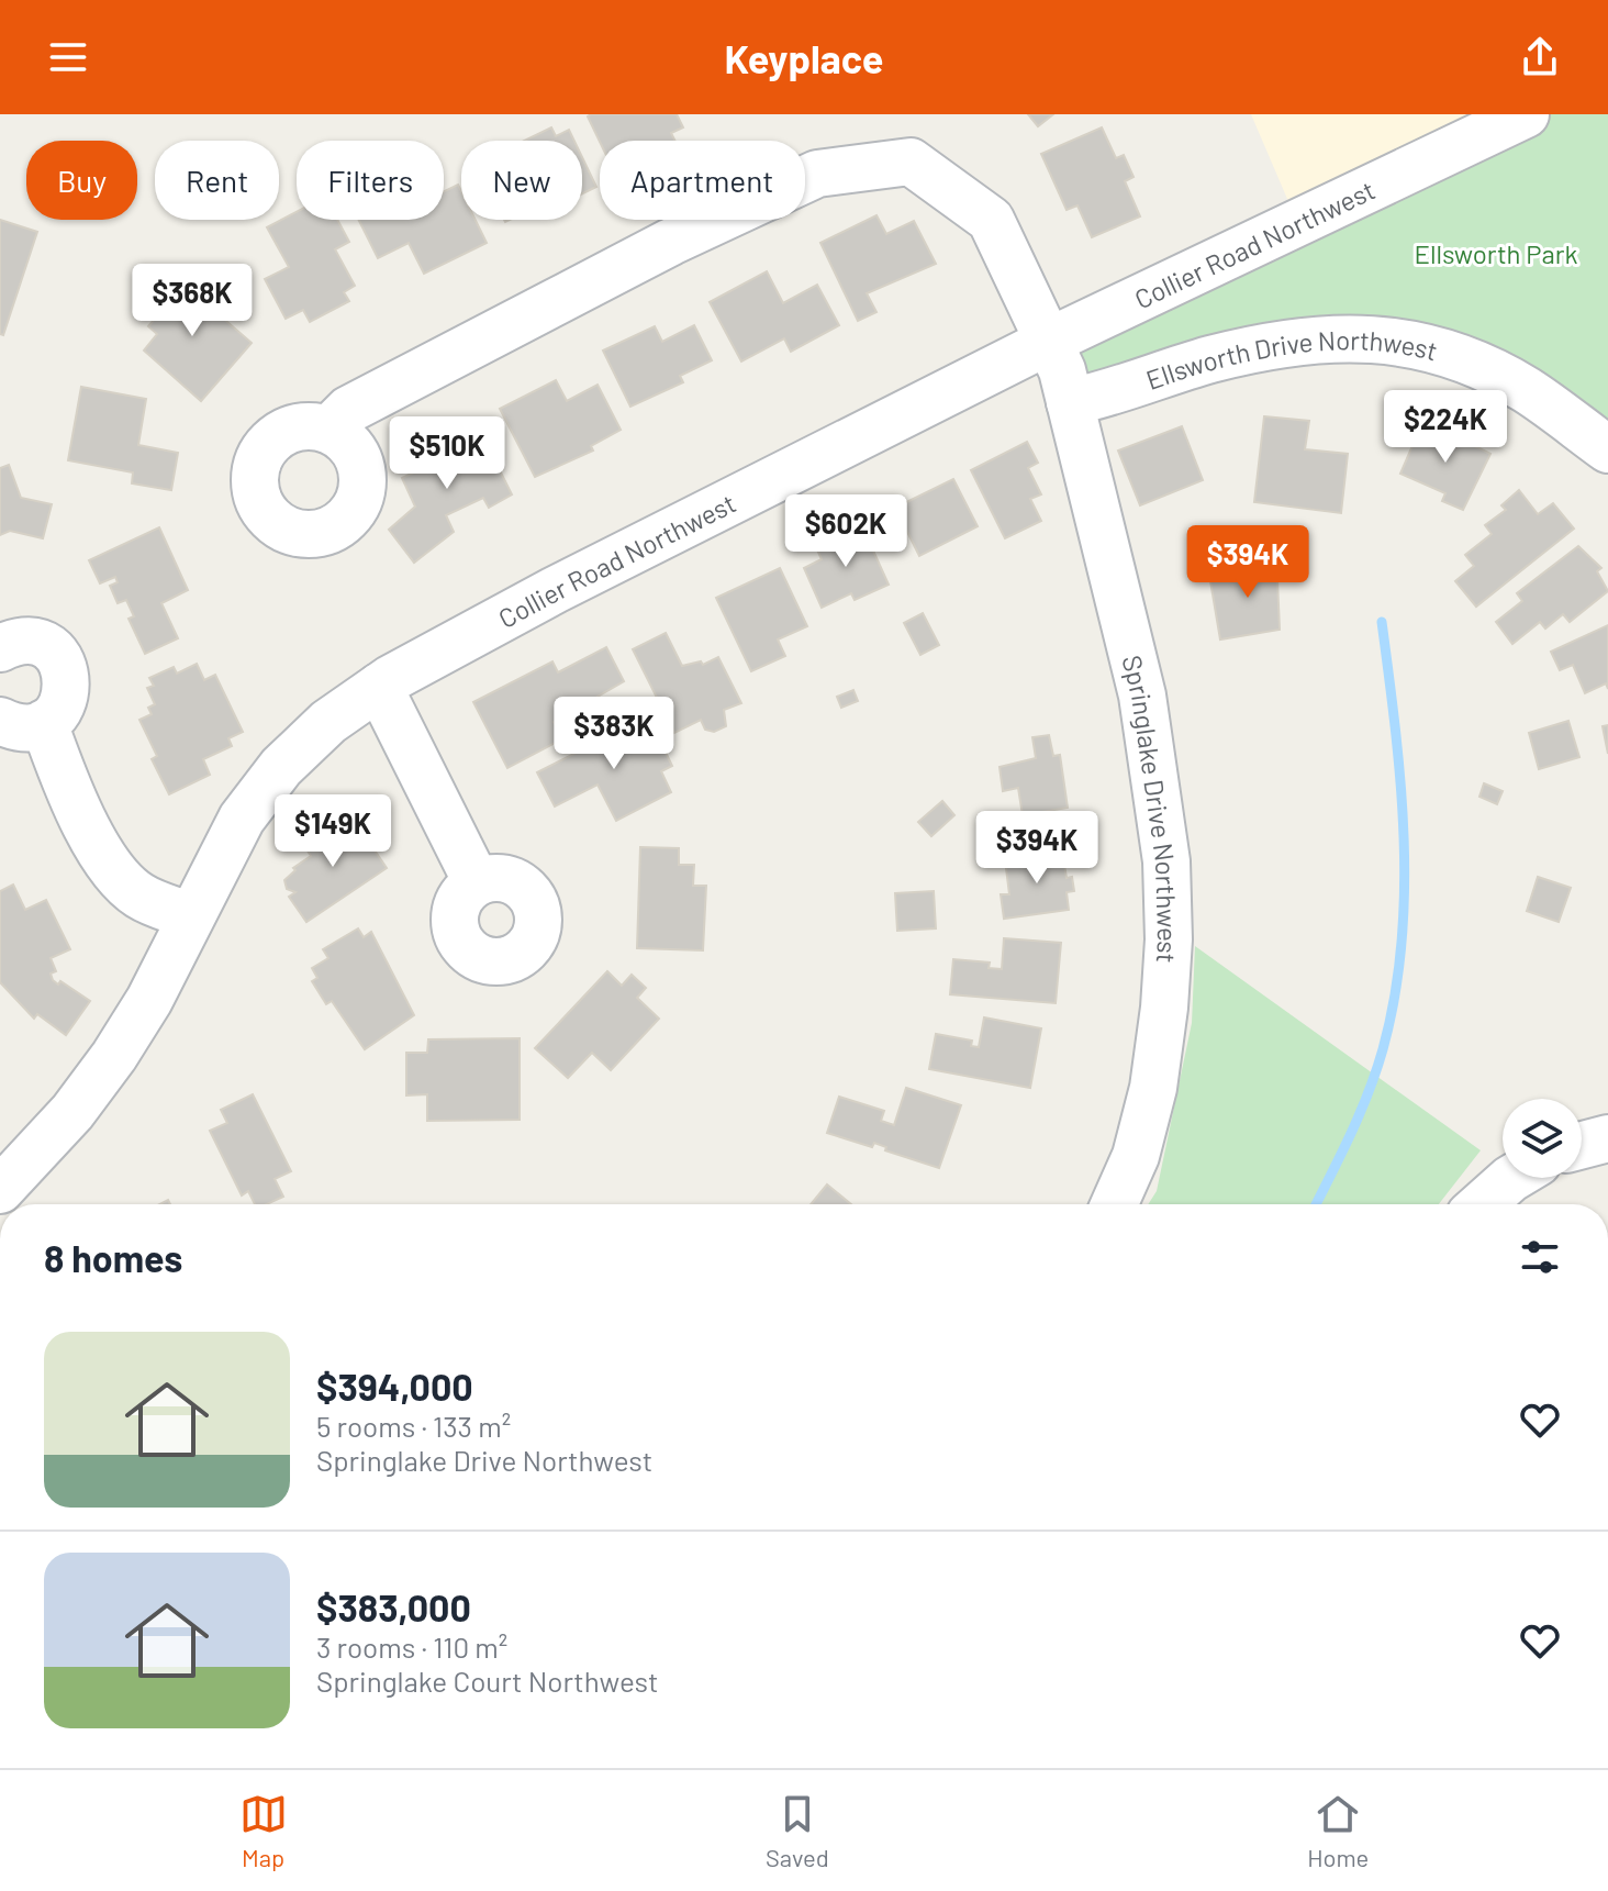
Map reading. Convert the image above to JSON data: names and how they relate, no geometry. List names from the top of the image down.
{
  "streets": {
    "street": ["Collier Road Northwest", "Ellsworth Drive Northwest", "Springlake Drive Northwest"]
  },
  "crossings": [
    ["Ellsworth Drive Northwest", "Springlake Drive Northwest"]
  ],
  "parks": ["Ellsworth Park"],
  "page": {
    "header": "Keyplace",
    "chip": [
      "Buy",
      "Rent",
      "Filters",
      "New",
      "Apartment"
    ],
    "price": [
      "$368K",
      "$224K",
      "$510K",
      "$602K",
      "$394K",
      "$383K",
      "$149K",
      "$394K"
    ],
    "heading": "8 homes",
    "list": [
      {
        "name": "$394,000",
        "note": "5 rooms · 133 m² · Springlake Drive Northwest"
      },
      {
        "name": "$383,000",
        "note": "3 rooms · 110 m² · Springlake Court Northwest"
      }
    ],
    "tabs": ["Map", "Saved", "Home"]
  }
}
